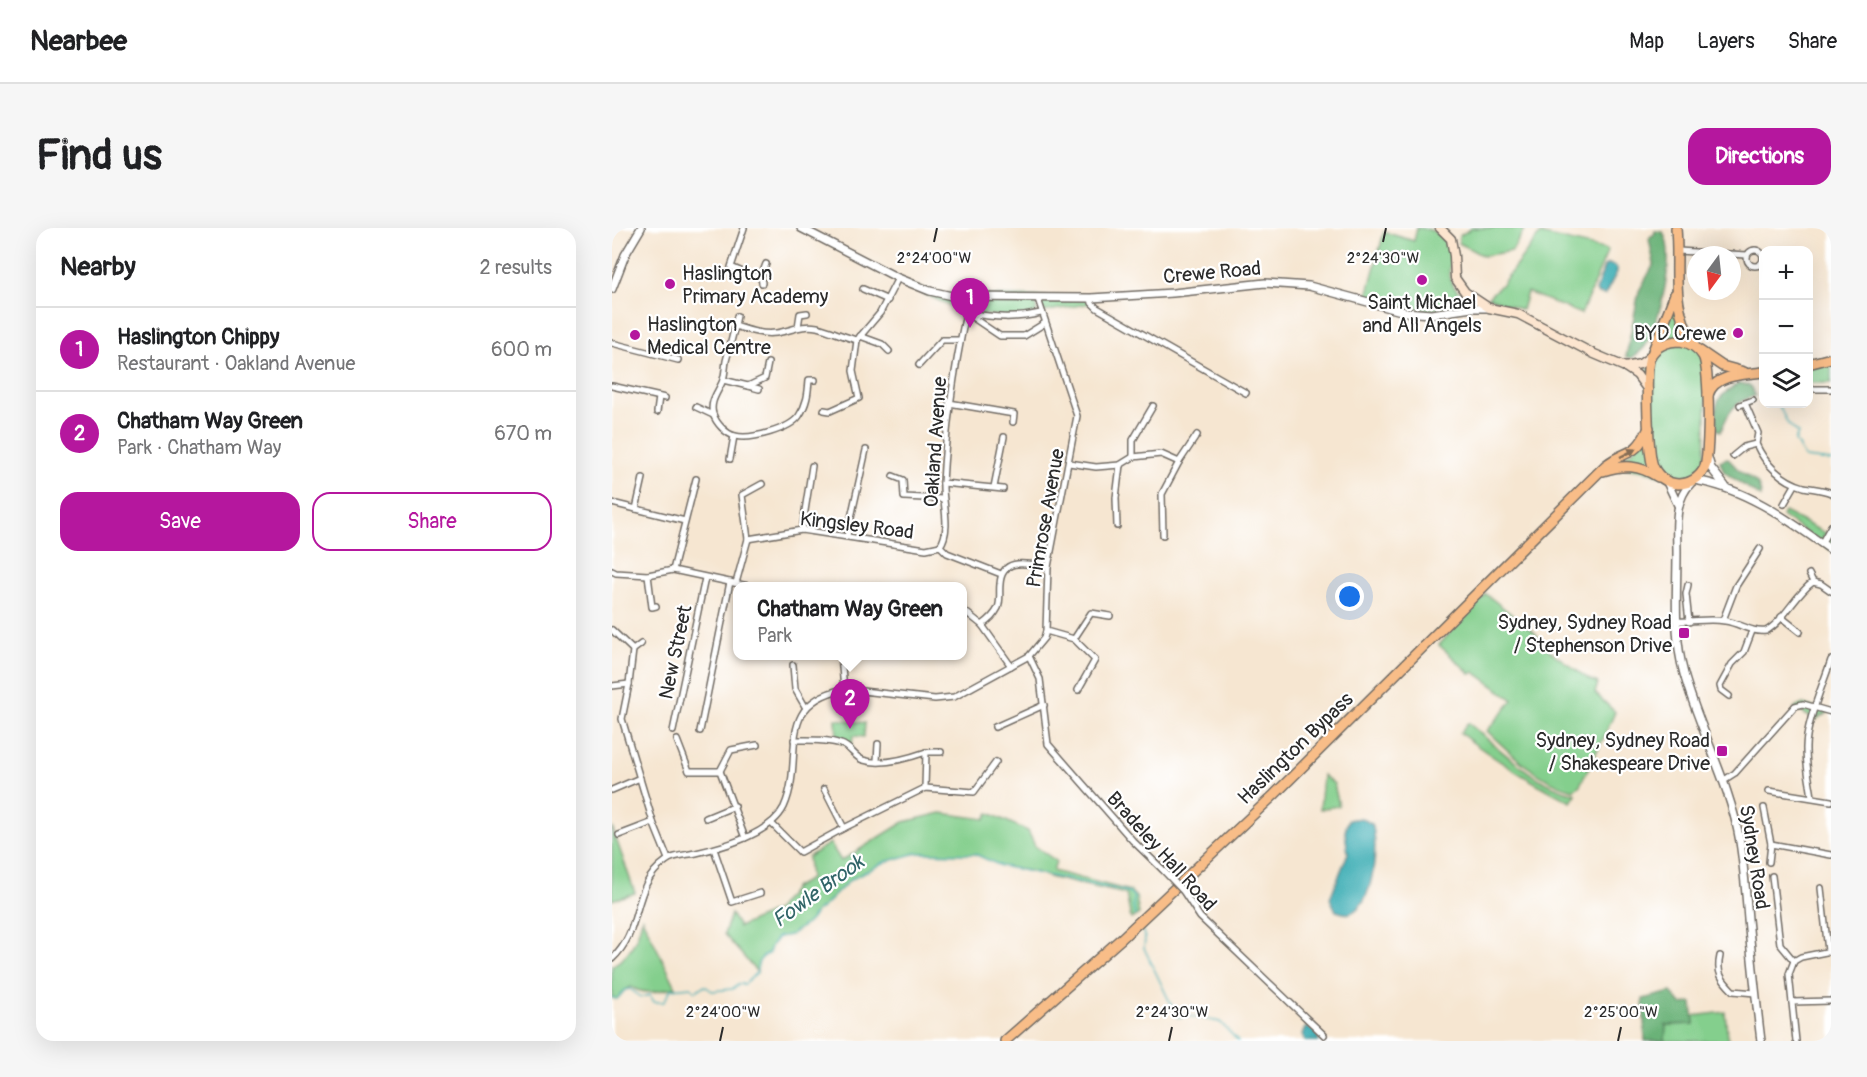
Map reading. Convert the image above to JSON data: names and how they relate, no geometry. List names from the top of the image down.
{
  "streets": {
    "main road": ["Crewe Road", "Haslington Bypass"],
    "street": [
      "Oakland Avenue",
      "Primrose Avenue",
      "Kingsley Road",
      "New Street",
      "Bradeley Hall Road",
      "Sydney Road"
    ]
  },
  "crossings": [
    ["Crewe Road", "Oakland Avenue"],
    ["Crewe Road", "Primrose Avenue"],
    ["Oakland Avenue", "Kingsley Road"]
  ],
  "water": ["Fowle Brook"],
  "places": {
    "other": [
      "Saint Michael and All Angels",
      "Haslington Primary Academy",
      "BYD Crewe",
      "Haslington Medical Centre"
    ],
    "transit": ["Sydney, Sydney Road / Stephenson Drive", "Sydney, Sydney Road / Shakespeare Drive"]
  },
  "north": "bottom",
  "page": {
    "header": "Nearbee",
    "nav": ["Map", "Layers", "Share"],
    "buttons": [
      "Directions",
      ["Save", "Share"]
    ],
    "title": "Find us",
    "heading": ["Nearby", "2 results"],
    "map_buttons": ["+", "−"],
    "pins": ["1", "2"],
    "list": [
      {
        "mark": "1",
        "name": "Haslington Chippy",
        "note": "Restaurant · Oakland Avenue",
        "value": "600 m"
      },
      {
        "mark": "2",
        "name": "Chatham Way Green",
        "note": "Park · Chatham Way",
        "value": "670 m"
      }
    ],
    "popup": ["Chatham Way Green", "Park"]
  },
  "coordinates": ["2°24'00\"W", "2°24'30\"W", "2°25'00\"W"]
}
